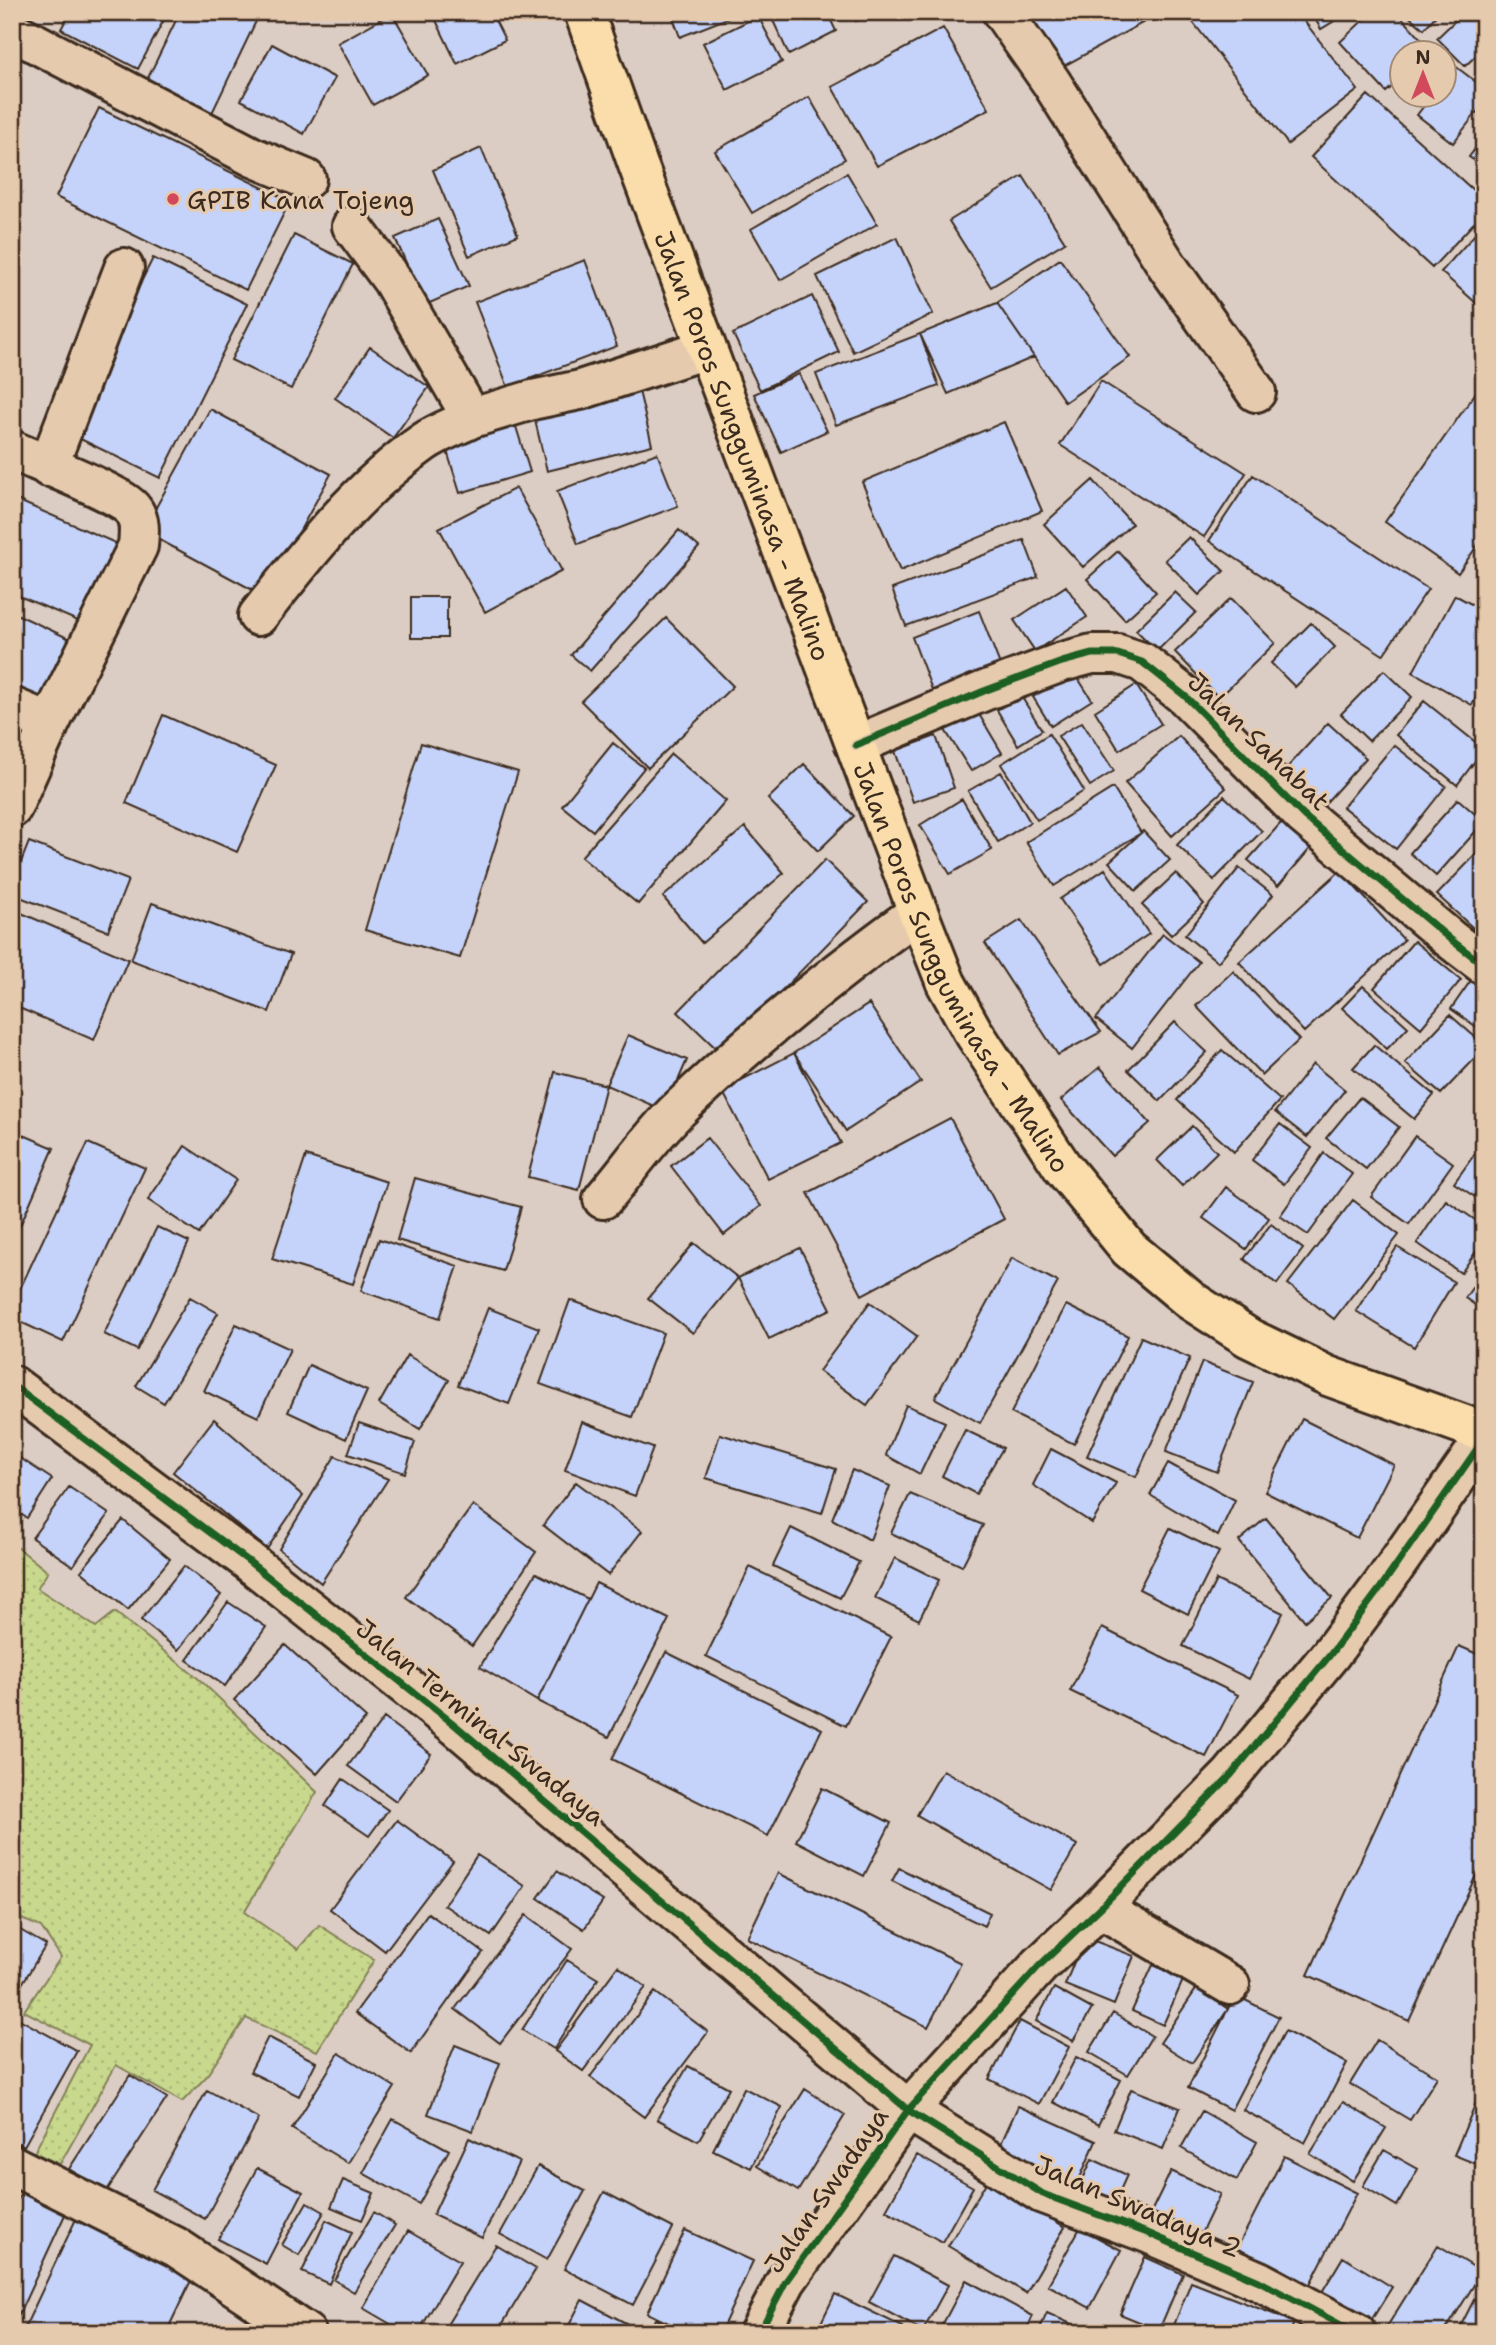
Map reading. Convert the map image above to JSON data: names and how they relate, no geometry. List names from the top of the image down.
{
  "streets": {
    "main road": ["Jalan Poros Sungguminasa - Malino"],
    "street": [
      "Jalan Sahabat",
      "Jalan Terminal Swadaya",
      "Jalan Swadaya",
      "Jalan Swadaya 2"
    ]
  },
  "crossings": [
    ["Jalan Poros Sungguminasa - Malino", "Jalan Sahabat"],
    ["Jalan Terminal Swadaya", "Jalan Swadaya"],
    ["Jalan Terminal Swadaya", "Jalan Swadaya 2"],
    ["Jalan Swadaya", "Jalan Swadaya 2"]
  ],
  "places": ["GPIB Kana Tojeng"],
  "north": "top"
}
